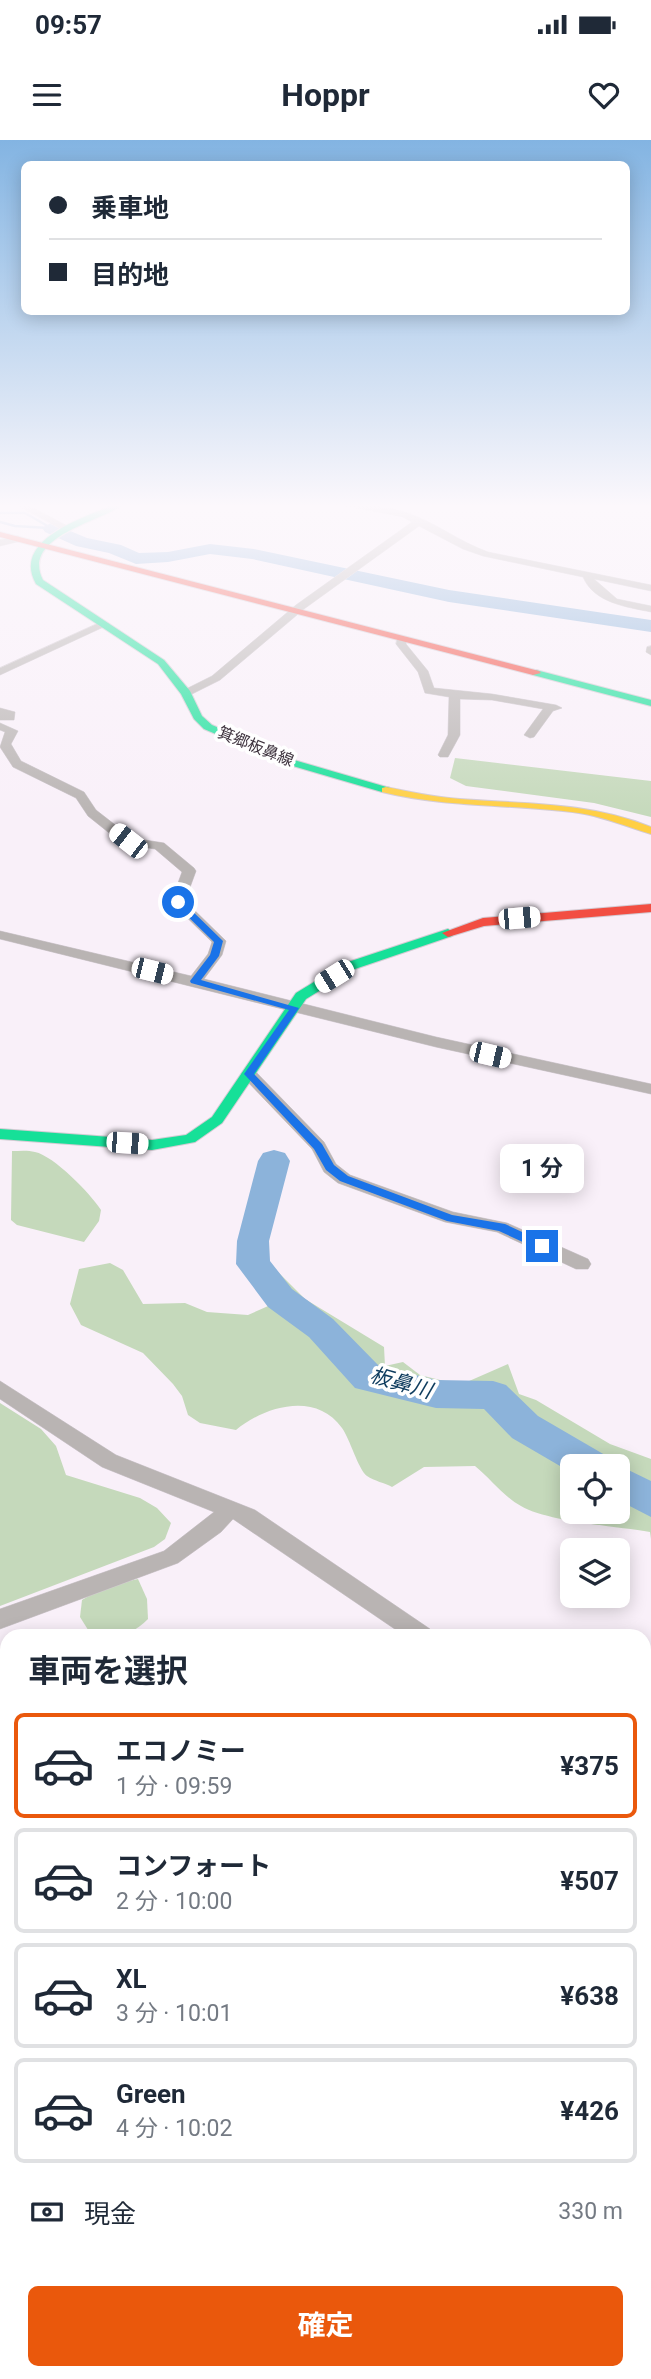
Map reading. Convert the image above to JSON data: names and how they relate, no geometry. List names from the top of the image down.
{
  "streets": {
    "main road": ["箕郷板鼻線"]
  },
  "water": ["板鼻川"],
  "page": {
    "status": "09:57",
    "header": "Hoppr",
    "banner": ["乗車地", "目的地"],
    "bubble": "1 分",
    "heading": "車両を選択",
    "list": [
      {
        "name": "エコノミー",
        "note": "1 分 · 09:59",
        "value": "¥375"
      },
      {
        "name": "コンフォート",
        "note": "2 分 · 10:00",
        "value": "¥507"
      },
      {
        "name": "XL",
        "note": "3 分 · 10:01",
        "value": "¥638"
      },
      {
        "name": "Green",
        "note": "4 分 · 10:02",
        "value": "¥426"
      }
    ],
    "pay": ["現金", "330 m"],
    "buttons": "確定"
  }
}
